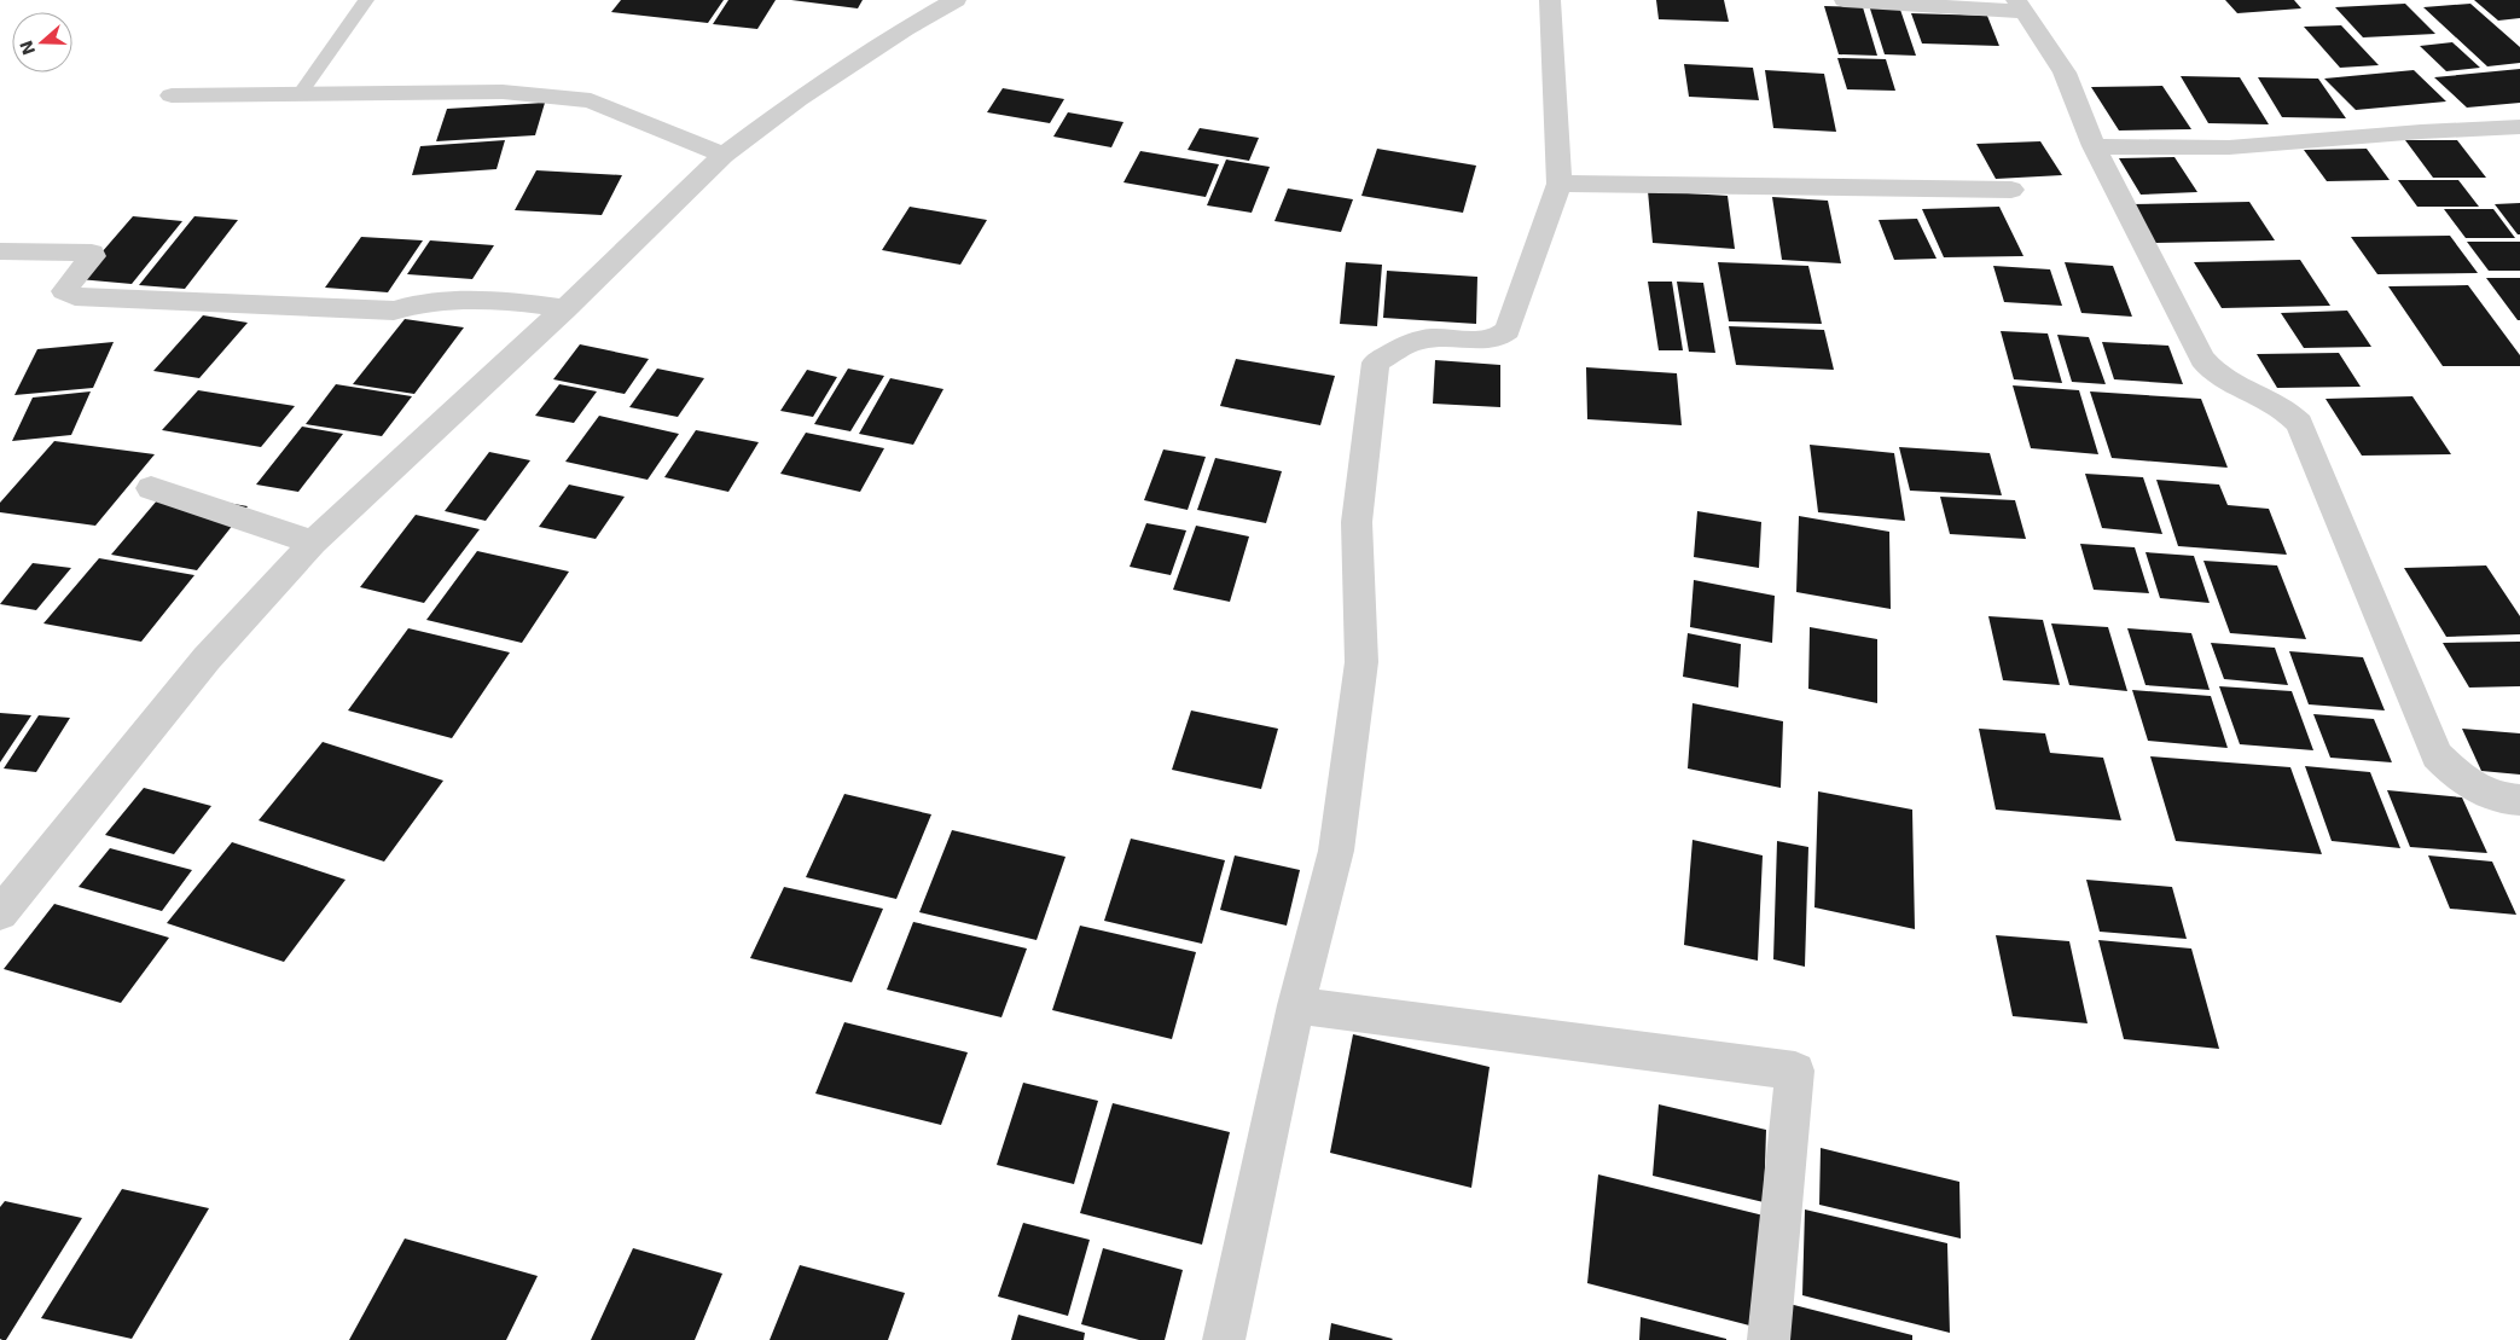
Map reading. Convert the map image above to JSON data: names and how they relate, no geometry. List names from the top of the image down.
{
  "north": "left"
}
